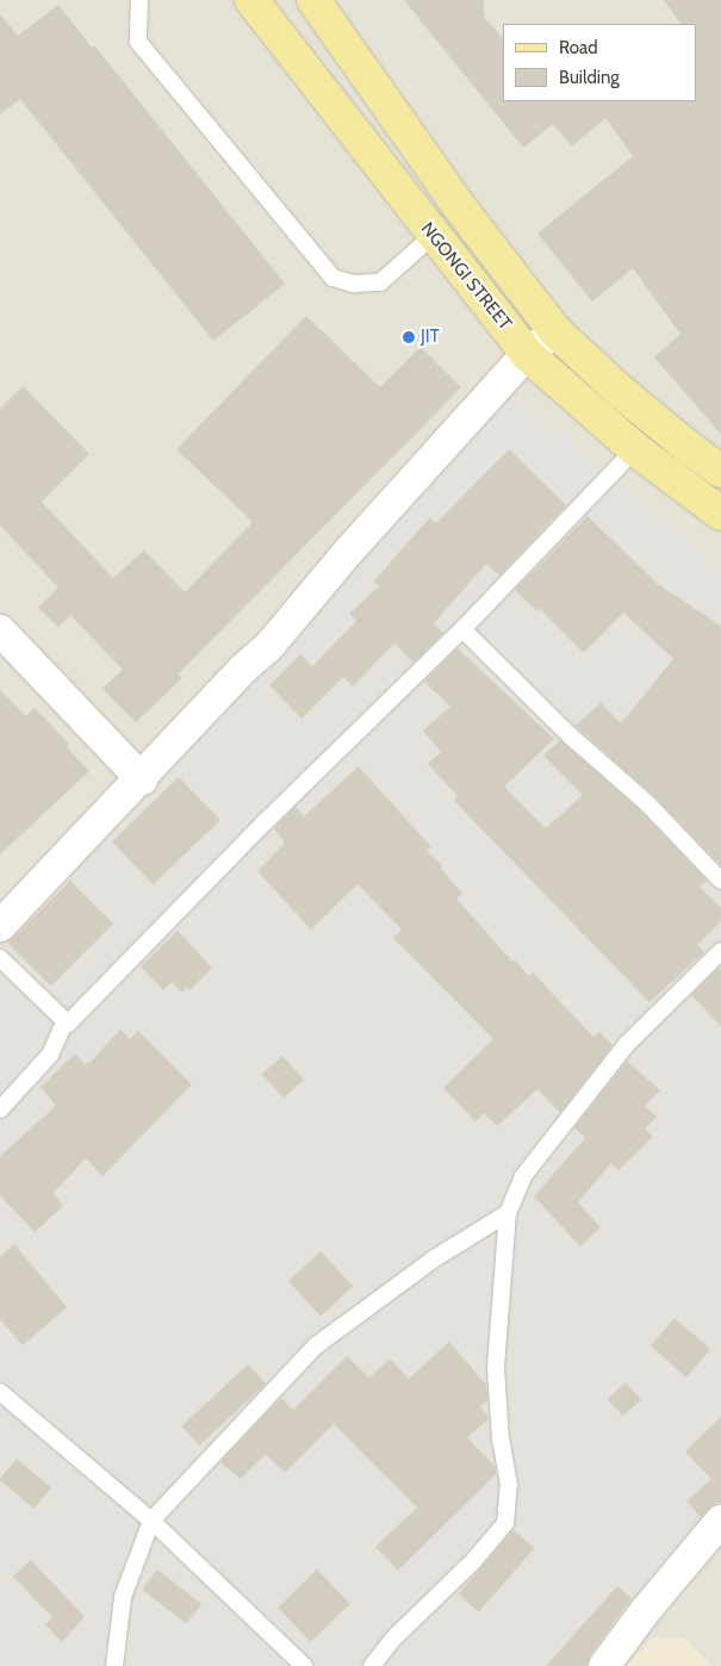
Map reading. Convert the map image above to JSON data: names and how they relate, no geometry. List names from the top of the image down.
{
  "streets": {
    "main road": ["NGONGI STREET"]
  },
  "places": ["JIT"],
  "legend": ["Road", "Building"]
}
